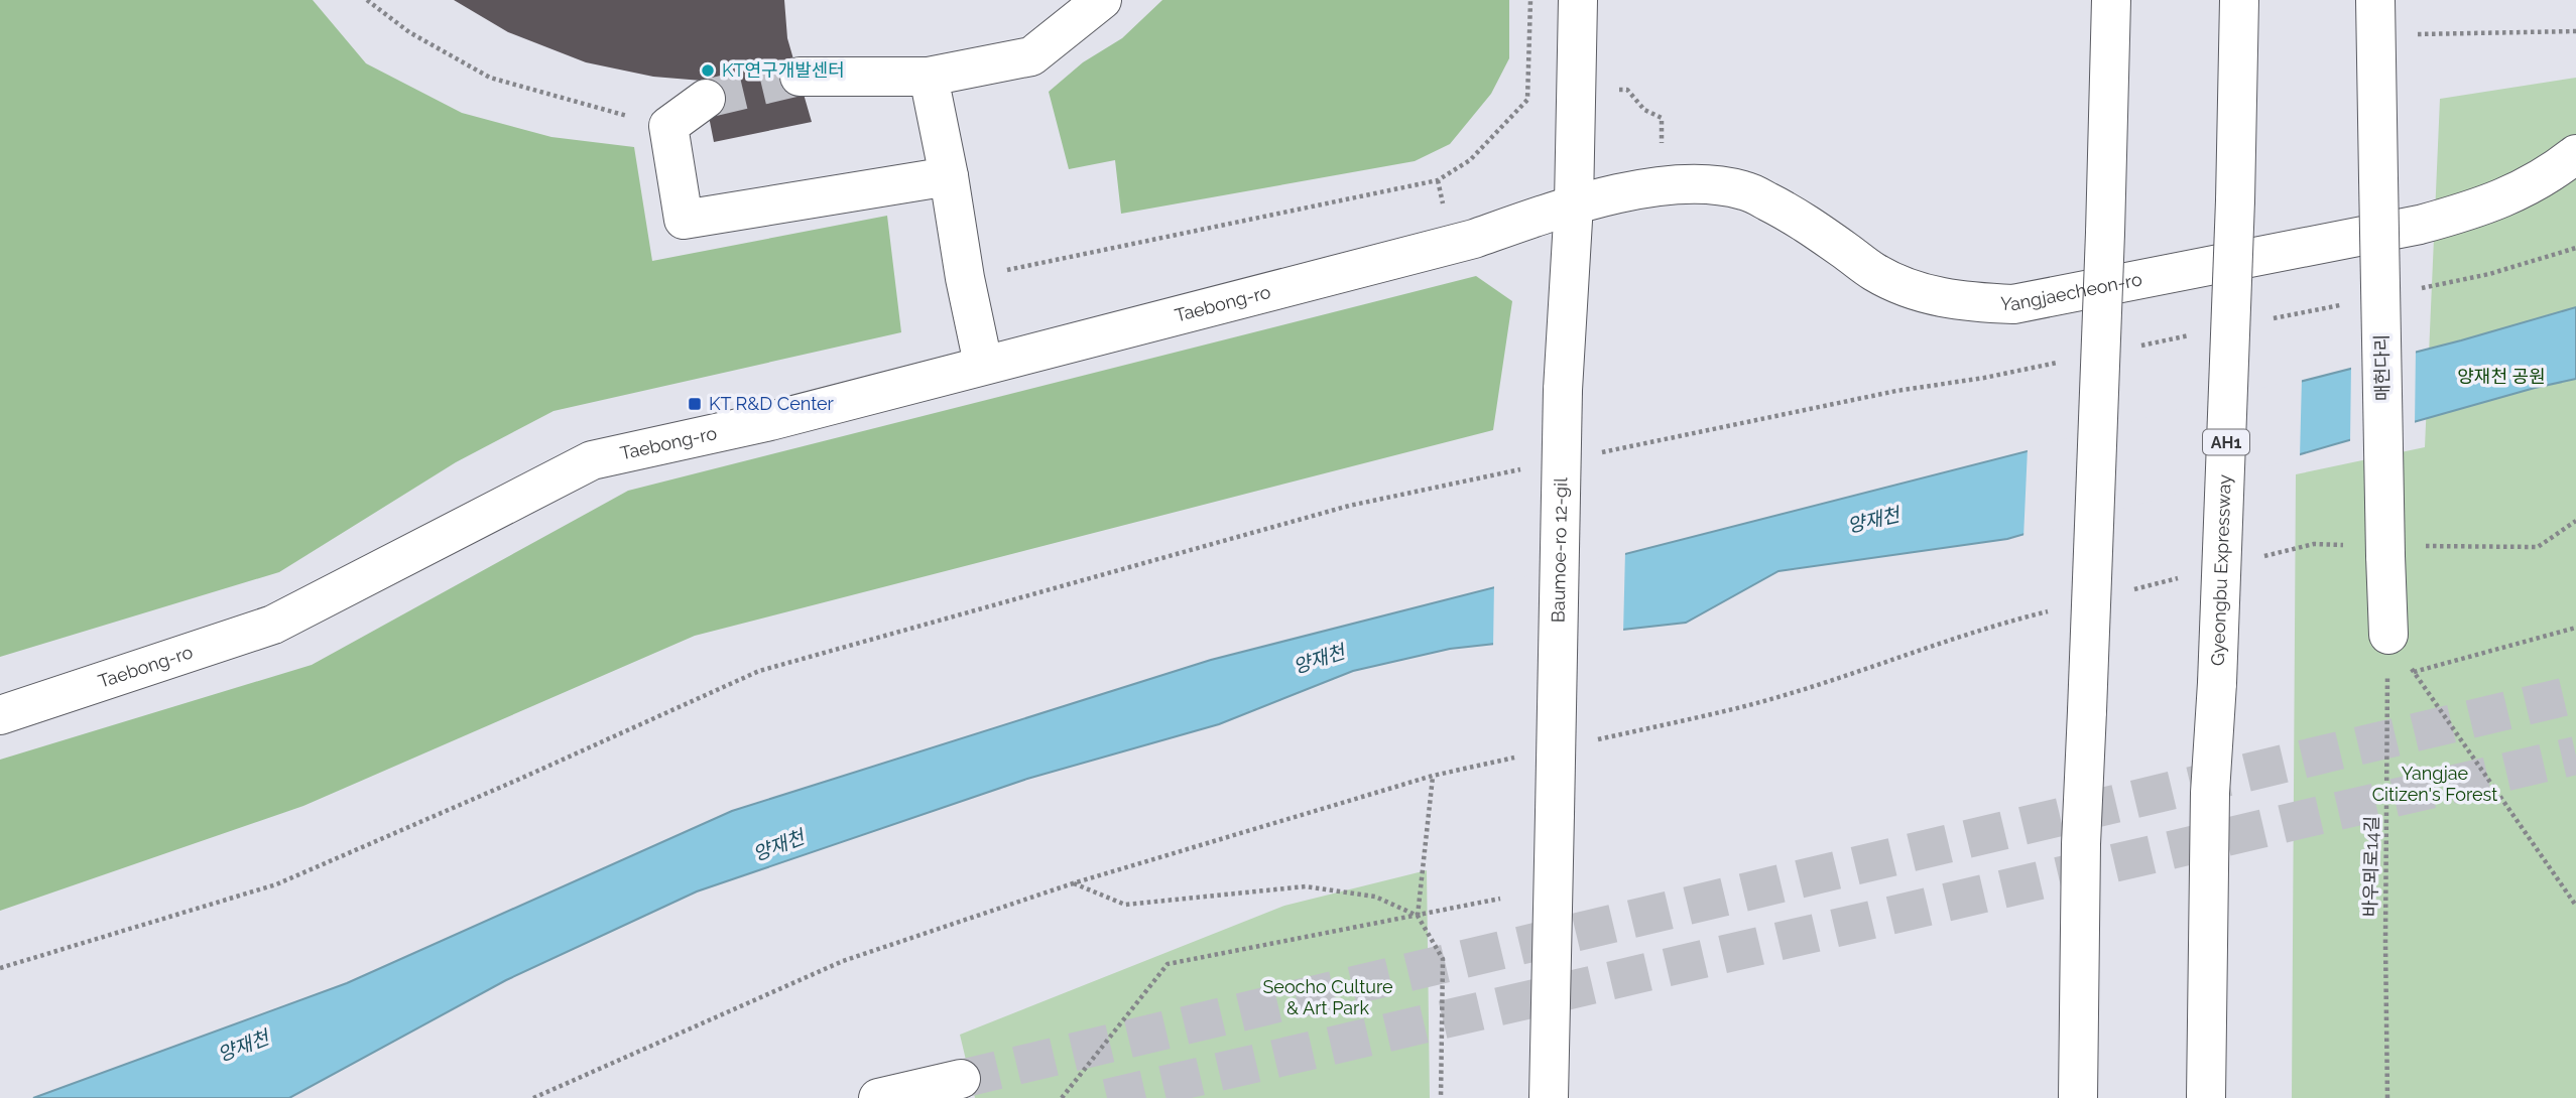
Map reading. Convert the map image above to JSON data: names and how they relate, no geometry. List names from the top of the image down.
{
  "streets": {
    "main road": [
      "Yangjaecheon-ro",
      "Taebong-ro",
      "매헌다리",
      "AH1",
      "Baumoe-ro 12-gil",
      "Gyeongbu Expressway"
    ],
    "path": ["바우뫼로14길"]
  },
  "crossings": [
    ["Yangjaecheon-ro", "Taebong-ro"],
    ["Yangjaecheon-ro", "Baumoe-ro 12-gil"],
    ["Taebong-ro", "Baumoe-ro 12-gil"],
    ["매헌다리", "바우뫼로14길"]
  ],
  "water": ["양재천"],
  "parks": ["양재천 공원", "Yangjae Citizen's Forest", "Seocho Culture & Art Park"],
  "places": {
    "other": ["KT연구개발센터"],
    "transit": ["KT R&D Center"]
  }
}
